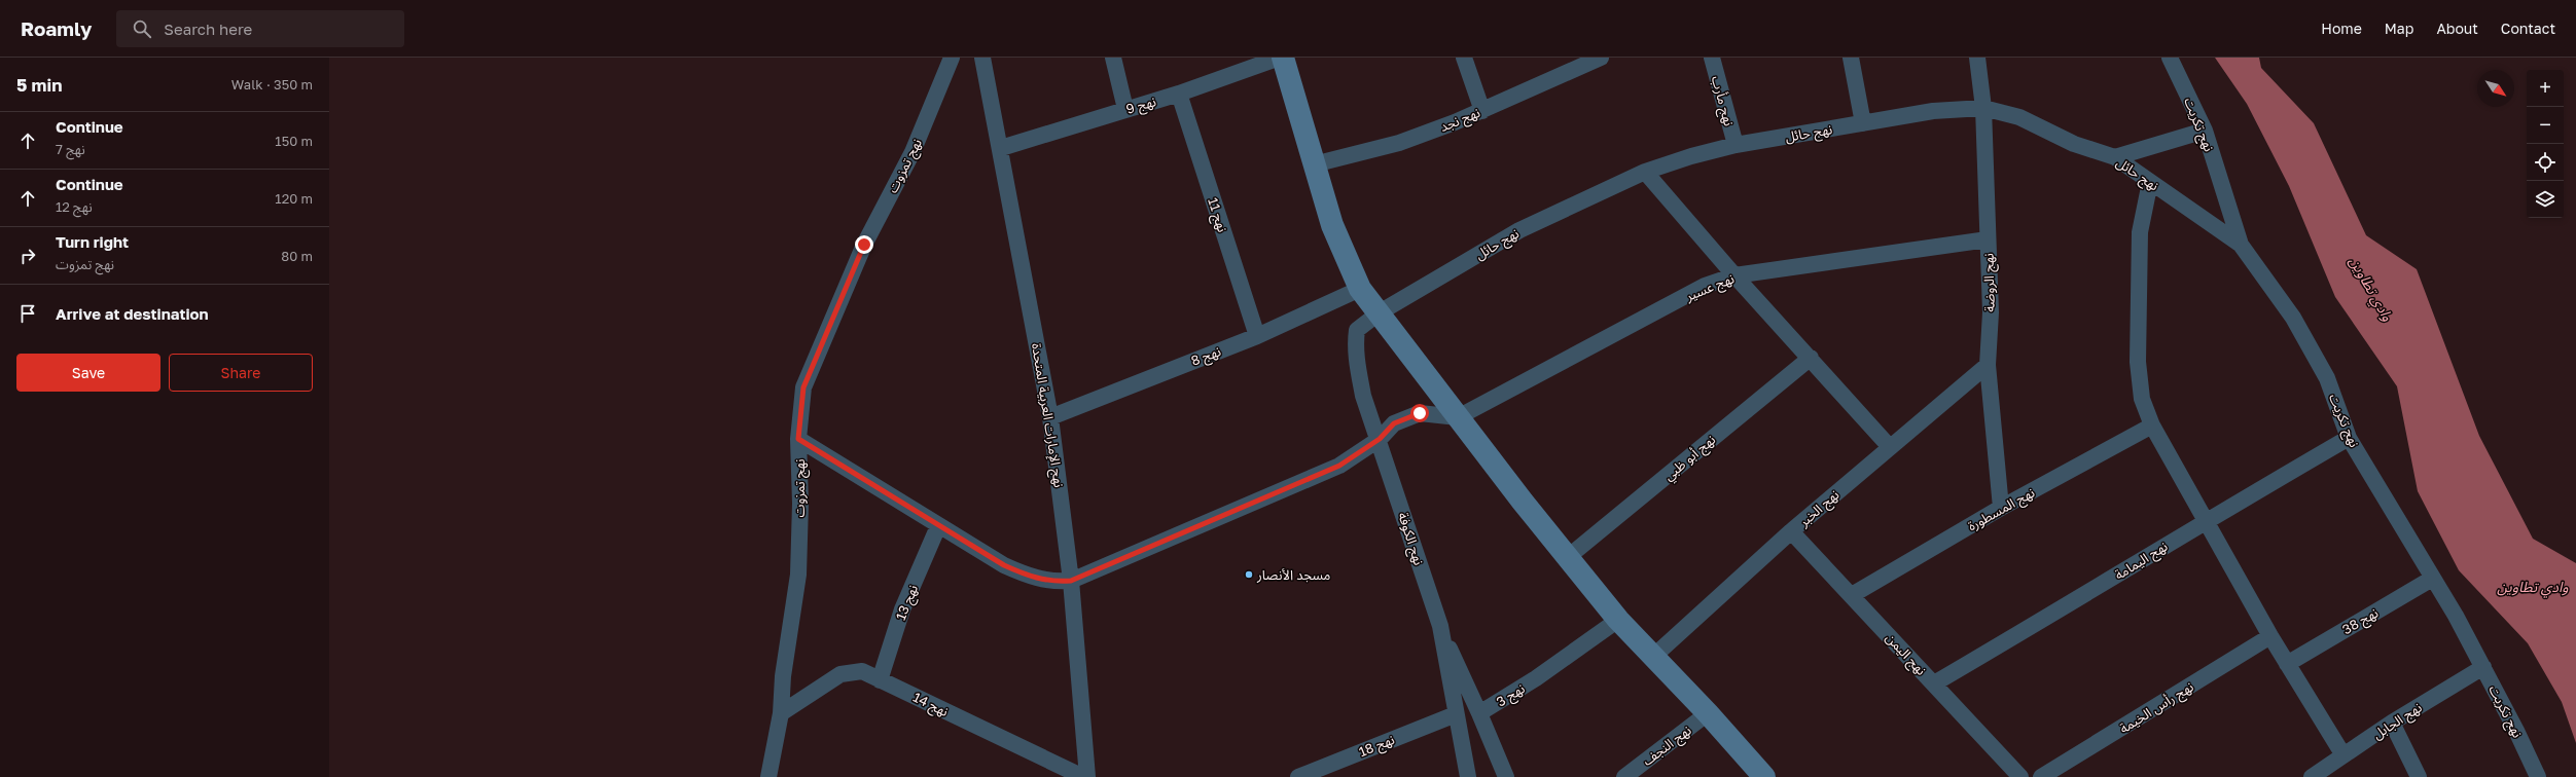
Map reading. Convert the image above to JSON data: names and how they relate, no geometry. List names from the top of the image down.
{
  "streets": {
    "street": [
      "نهج مأرب",
      "نهج 9",
      "نهج نجد",
      "نهج تكريت",
      "نهج حائل",
      "نهج تمزوت",
      "نهج 11",
      "نهج الروضة",
      "نهج عسير",
      "نهج 8",
      "نهج الإمارات العربية المتحدة",
      "نهج أبو ظبي",
      "نهج الخبر",
      "نهج المسطورة",
      "نهج الكوفة",
      "نهج اليمامة",
      "نهج 13",
      "نهج 38",
      "نهج اليمن",
      "نهج 3",
      "نهج 14",
      "نهج رأس الخيمة",
      "نهج الجابل",
      "نهج 18",
      "نهج النجف"
    ]
  },
  "crossings": [
    ["نهج مأرب", "نهج حائل"],
    ["نهج 9", "نهج 11"],
    ["نهج 9", "نهج الإمارات العربية المتحدة"],
    ["نهج تكريت", "نهج حائل"],
    ["نهج تكريت", "نهج اليمامة"],
    ["نهج تكريت", "نهج 38"],
    ["نهج تكريت", "نهج الجابل"],
    ["نهج حائل", "نهج الروضة"],
    ["نهج حائل", "نهج الكوفة"],
    ["نهج تمزوت", "نهج 14"],
    ["نهج 11", "نهج 8"],
    ["نهج الروضة", "نهج عسير"],
    ["نهج الروضة", "نهج الخبر"],
    ["نهج الروضة", "نهج المسطورة"],
    ["نهج 8", "نهج الإمارات العربية المتحدة"],
    ["نهج الخبر", "نهج اليمن"],
    ["نهج المسطورة", "نهج اليمن"],
    ["نهج الكوفة", "نهج 3"],
    ["نهج الكوفة", "نهج 18"],
    ["نهج اليمامة", "نهج اليمن"],
    ["نهج 13", "نهج 14"]
  ],
  "water": ["وادي تطاوين"],
  "places": ["مسجد الأنصار"],
  "north": "bottom right",
  "page": {
    "header": "Roamly",
    "search": "Search here",
    "nav": [
      "Home",
      "Map",
      "About",
      "Contact"
    ],
    "heading": ["5 min", "Walk · 350 m"],
    "map_buttons": ["+", "−"],
    "list": [
      ["Continue", "نهج 7", "150 m"],
      ["Continue", "نهج 12", "120 m"],
      ["Turn right", "نهج تمزوت", "80 m"],
      "Arrive at destination"
    ],
    "buttons": ["Save", "Share"]
  }
}
